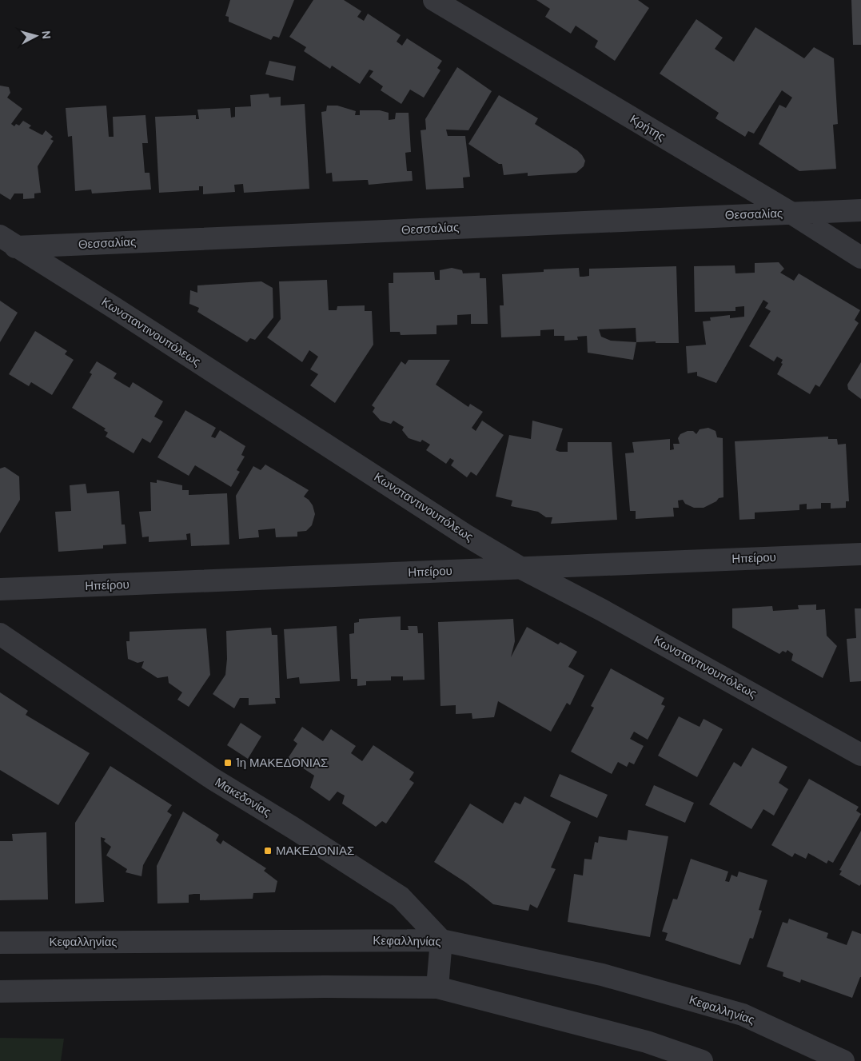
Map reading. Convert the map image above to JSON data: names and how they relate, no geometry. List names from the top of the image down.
{
  "streets": {
    "street": [
      "Κρήτης",
      "Θεσσαλίας",
      "Κωνσταντινουπόλεως",
      "Ηπείρου",
      "Μακεδονίας",
      "Κεφαλληνίας"
    ]
  },
  "crossings": [
    ["Κρήτης", "Θεσσαλίας"],
    ["Θεσσαλίας", "Κωνσταντινουπόλεως"],
    ["Κωνσταντινουπόλεως", "Ηπείρου"],
    ["Μακεδονίας", "Κεφαλληνίας"]
  ],
  "places": {
    "transit": ["1η ΜΑΚΕΔΟΝΙΑΣ", "ΜΑΚΕΔΟΝΙΑΣ"]
  },
  "north": "right"
}
